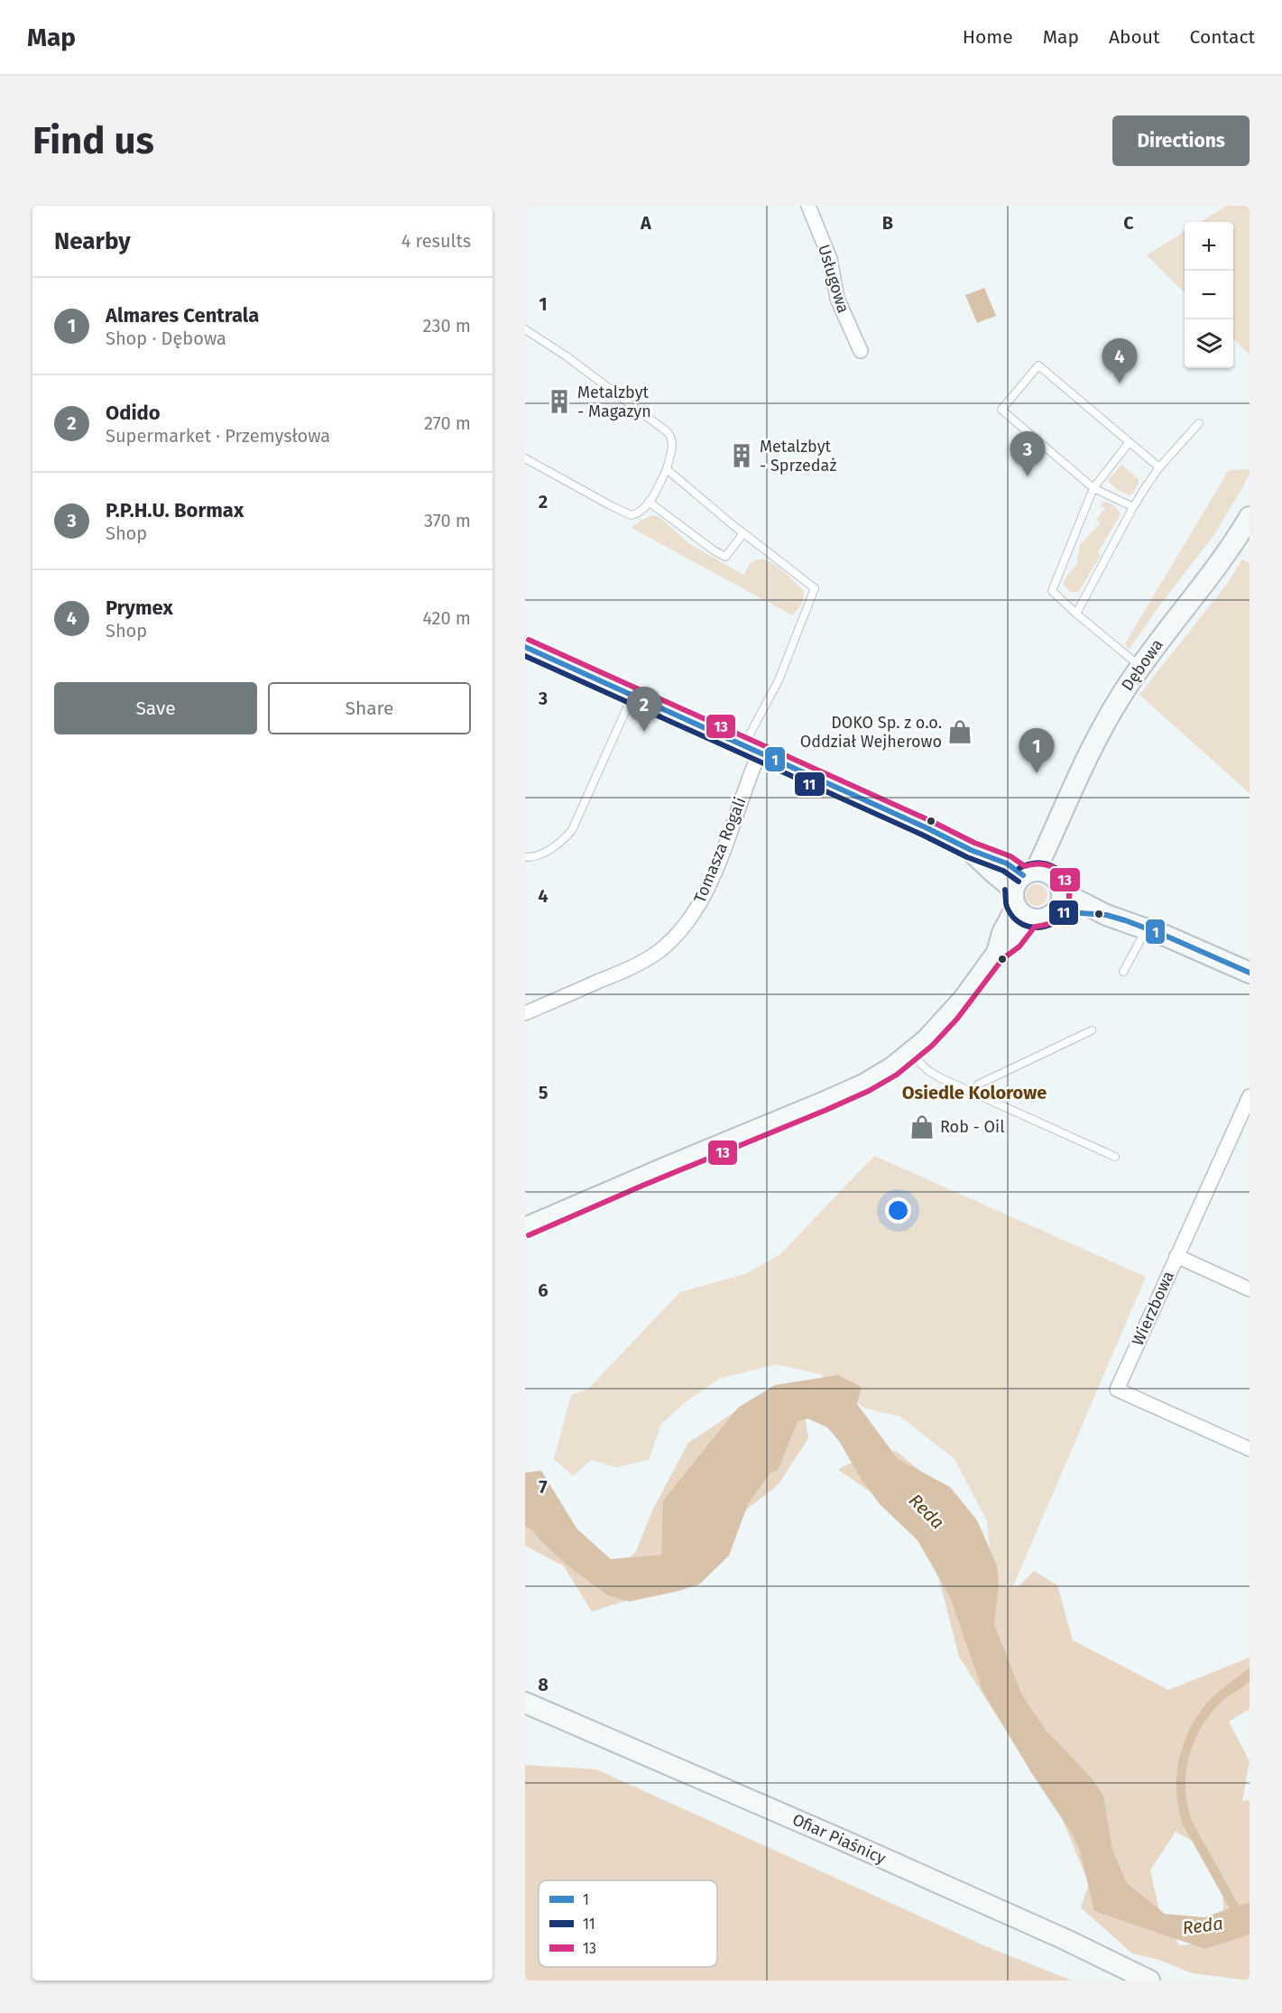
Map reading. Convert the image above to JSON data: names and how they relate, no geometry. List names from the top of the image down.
{
  "streets": {
    "main road": ["Dębowa", "Ofiar Piaśnicy"],
    "street": ["Usługowa", "Tomasza Rogali", "Wierzbowa"]
  },
  "districts": ["Osiedle Kolorowe"],
  "water": ["Reda"],
  "places": {
    "building": ["Metalzbyt - Magazyn", "Metalzbyt - Sprzedaż"],
    "shop": ["DOKO Sp. z o.o. Oddział Wejherowo", "Rob - Oil"]
  },
  "lines": ["transit line 13", "transit line 1", "transit line 11"],
  "legend": ["1", "11", "13"],
  "page": {
    "header": "Map",
    "nav": [
      "Home",
      "Map",
      "About",
      "Contact"
    ],
    "buttons": [
      "Directions",
      ["Save", "Share"]
    ],
    "title": "Find us",
    "heading": ["Nearby", "4 results"],
    "map_buttons": ["+", "−"],
    "list": [
      {
        "mark": "1",
        "name": "Almares Centrala",
        "note": "Shop · Dębowa",
        "value": "230 m"
      },
      {
        "mark": "2",
        "name": "Odido",
        "note": "Supermarket · Przemysłowa",
        "value": "270 m"
      },
      {
        "mark": "3",
        "name": "P.P.H.U. Bormax",
        "note": "Shop",
        "value": "370 m"
      },
      {
        "mark": "4",
        "name": "Prymex",
        "note": "Shop",
        "value": "420 m"
      }
    ],
    "pins": [
      "4",
      "3",
      "2",
      "1"
    ]
  },
  "grid": {
    "columns": ["A", "B", "C"],
    "rows": [
      "1",
      "2",
      "3",
      "4",
      "5",
      "6",
      "7",
      "8"
    ]
  }
}
